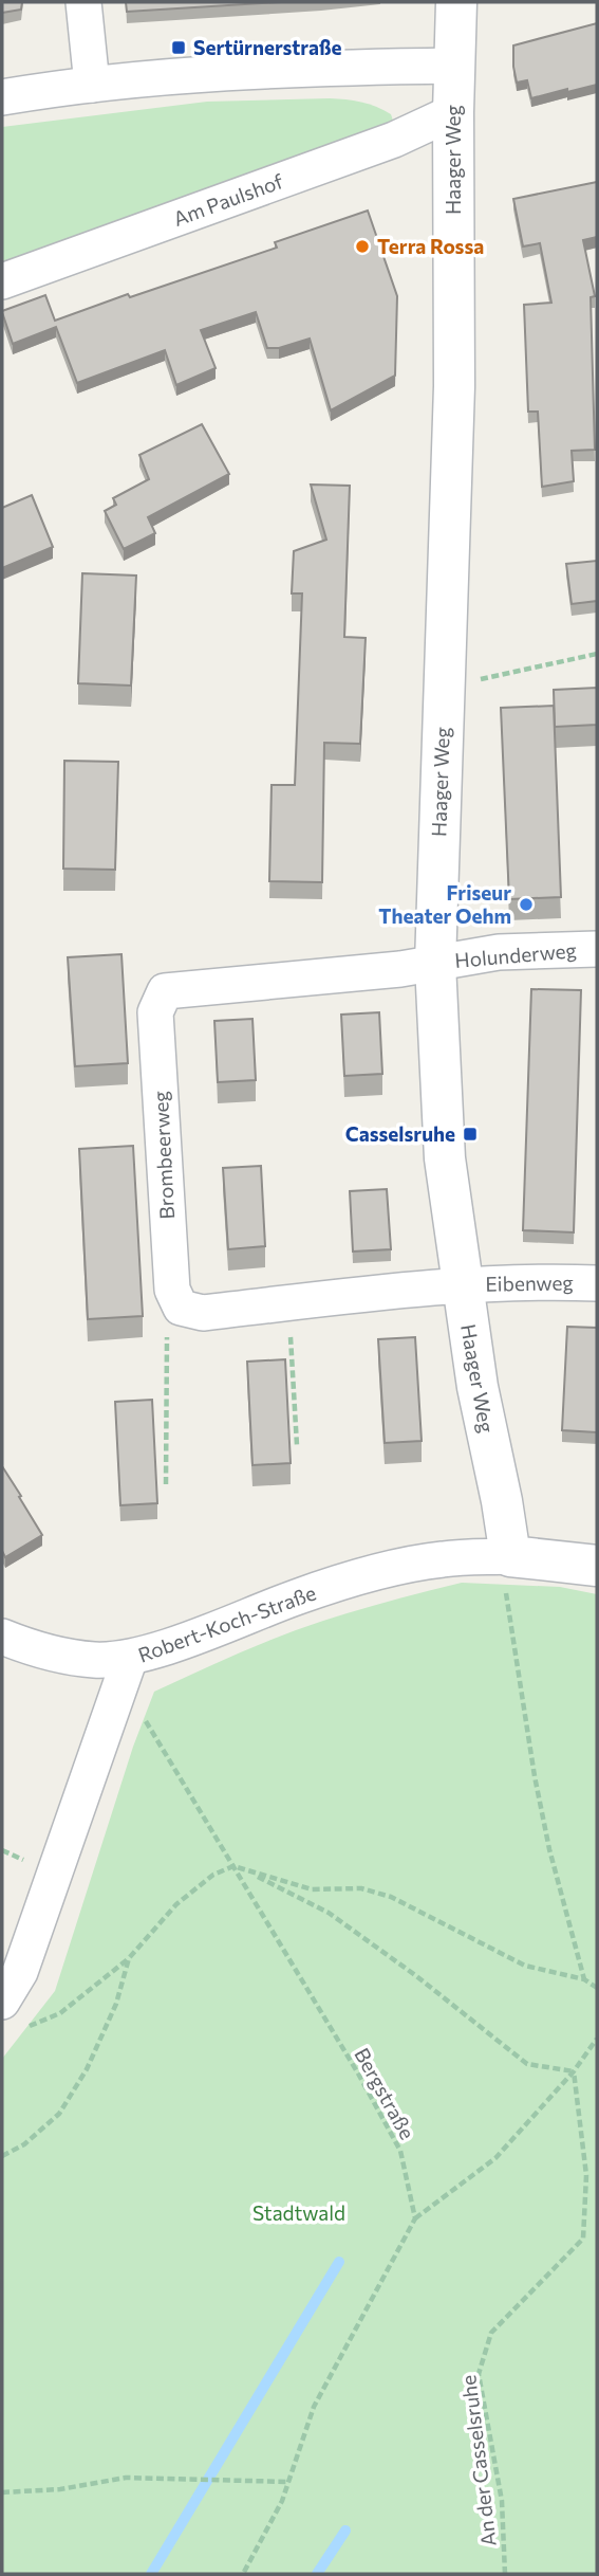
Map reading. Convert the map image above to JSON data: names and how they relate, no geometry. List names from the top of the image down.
{
  "streets": {
    "street": [
      "Haager Weg",
      "Am Paulshof",
      "Holunderweg",
      "Brombeerweg",
      "Eibenweg",
      "Robert-Koch-Straße"
    ],
    "path": ["Bergstraße", "An der Casselsruhe"]
  },
  "crossings": [
    ["Haager Weg", "Am Paulshof"],
    ["Haager Weg", "Holunderweg"],
    ["Haager Weg", "Brombeerweg"],
    ["Haager Weg", "Eibenweg"],
    ["Haager Weg", "Robert-Koch-Straße"],
    ["Holunderweg", "Brombeerweg"],
    ["Robert-Koch-Straße", "Bergstraße"]
  ],
  "parks": ["Stadtwald"],
  "places": {
    "transit": ["Sertürnerstraße", "Casselsruhe"],
    "other": ["Terra Rossa", "Friseur Theater Oehm"]
  }
}
